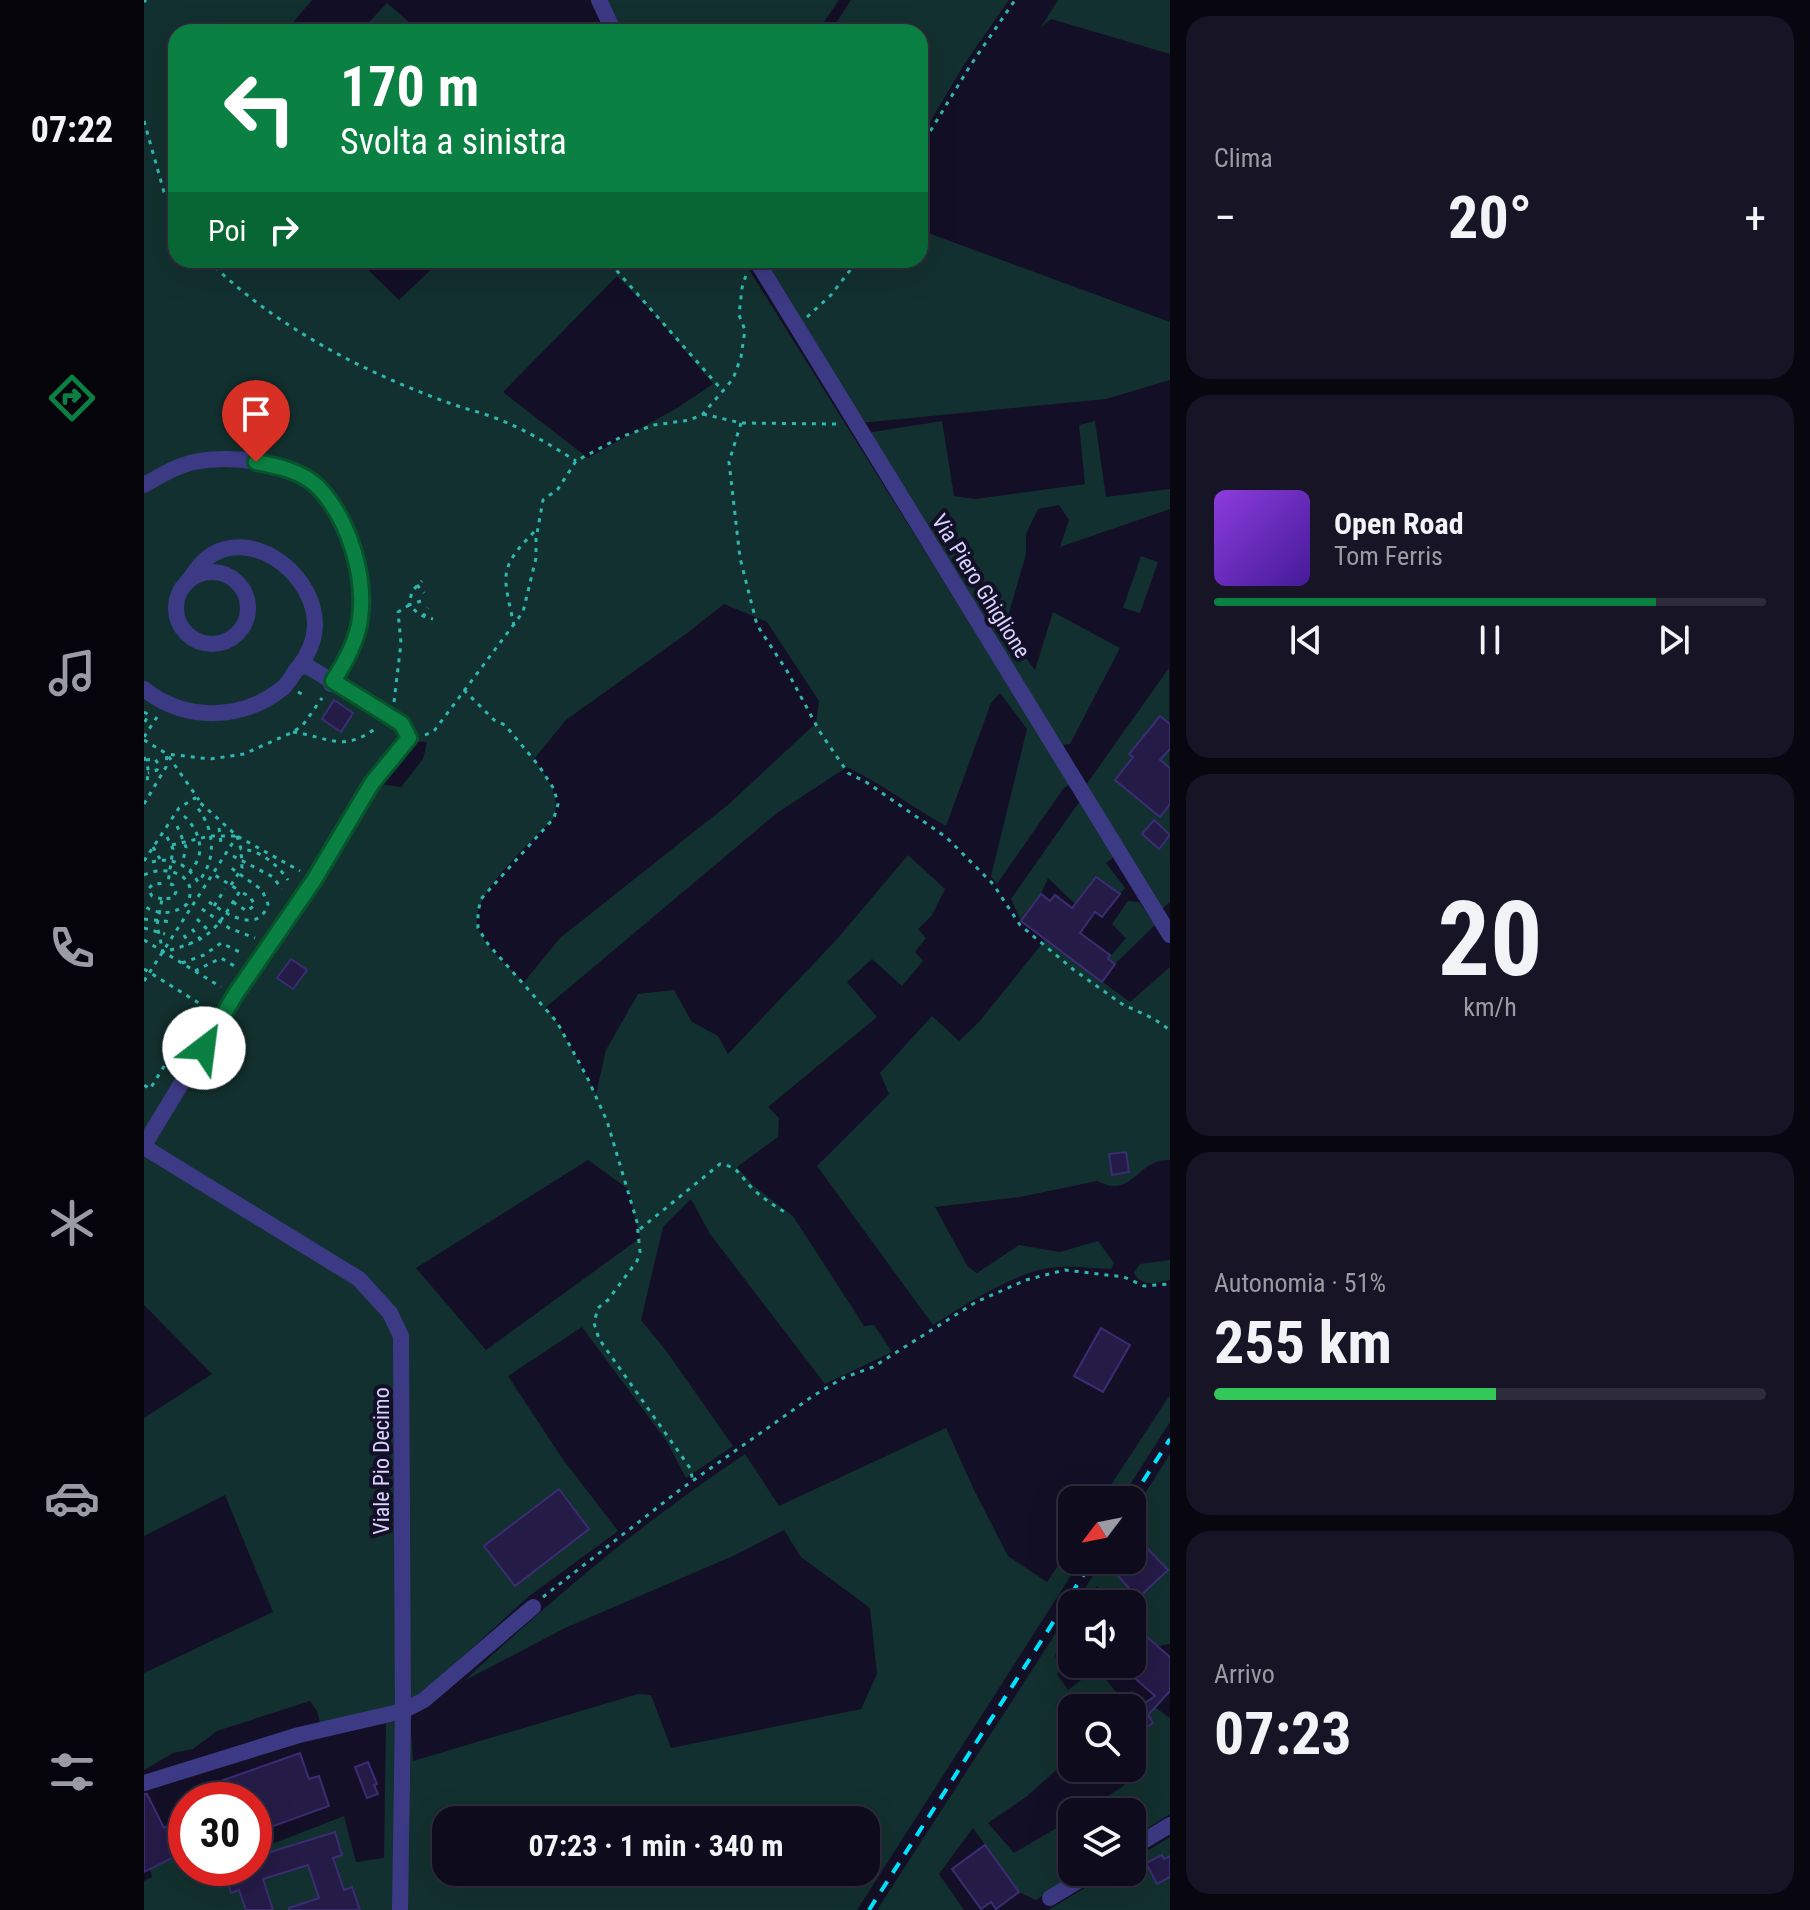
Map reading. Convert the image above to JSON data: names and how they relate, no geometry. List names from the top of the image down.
{
  "streets": {
    "street": ["Via Piero Ghiglione", "Viale Pio Decimo"]
  },
  "north": "bottom left",
  "page": {
    "tabs": "07:22",
    "tile": [
      "Clima",
      ["20", "km/h"],
      ["Autonomia · 51%", "255 km"],
      ["Arrivo", "07:23"]
    ],
    "turn": ["170 m", "Svolta a sinistra"],
    "heat": ["−", "20°", "+"],
    "then": "Poi",
    "song": ["Open Road", "Tom Ferris"],
    "limit": "30",
    "trip": "07:23 · 1 min · 340 m"
  }
}
